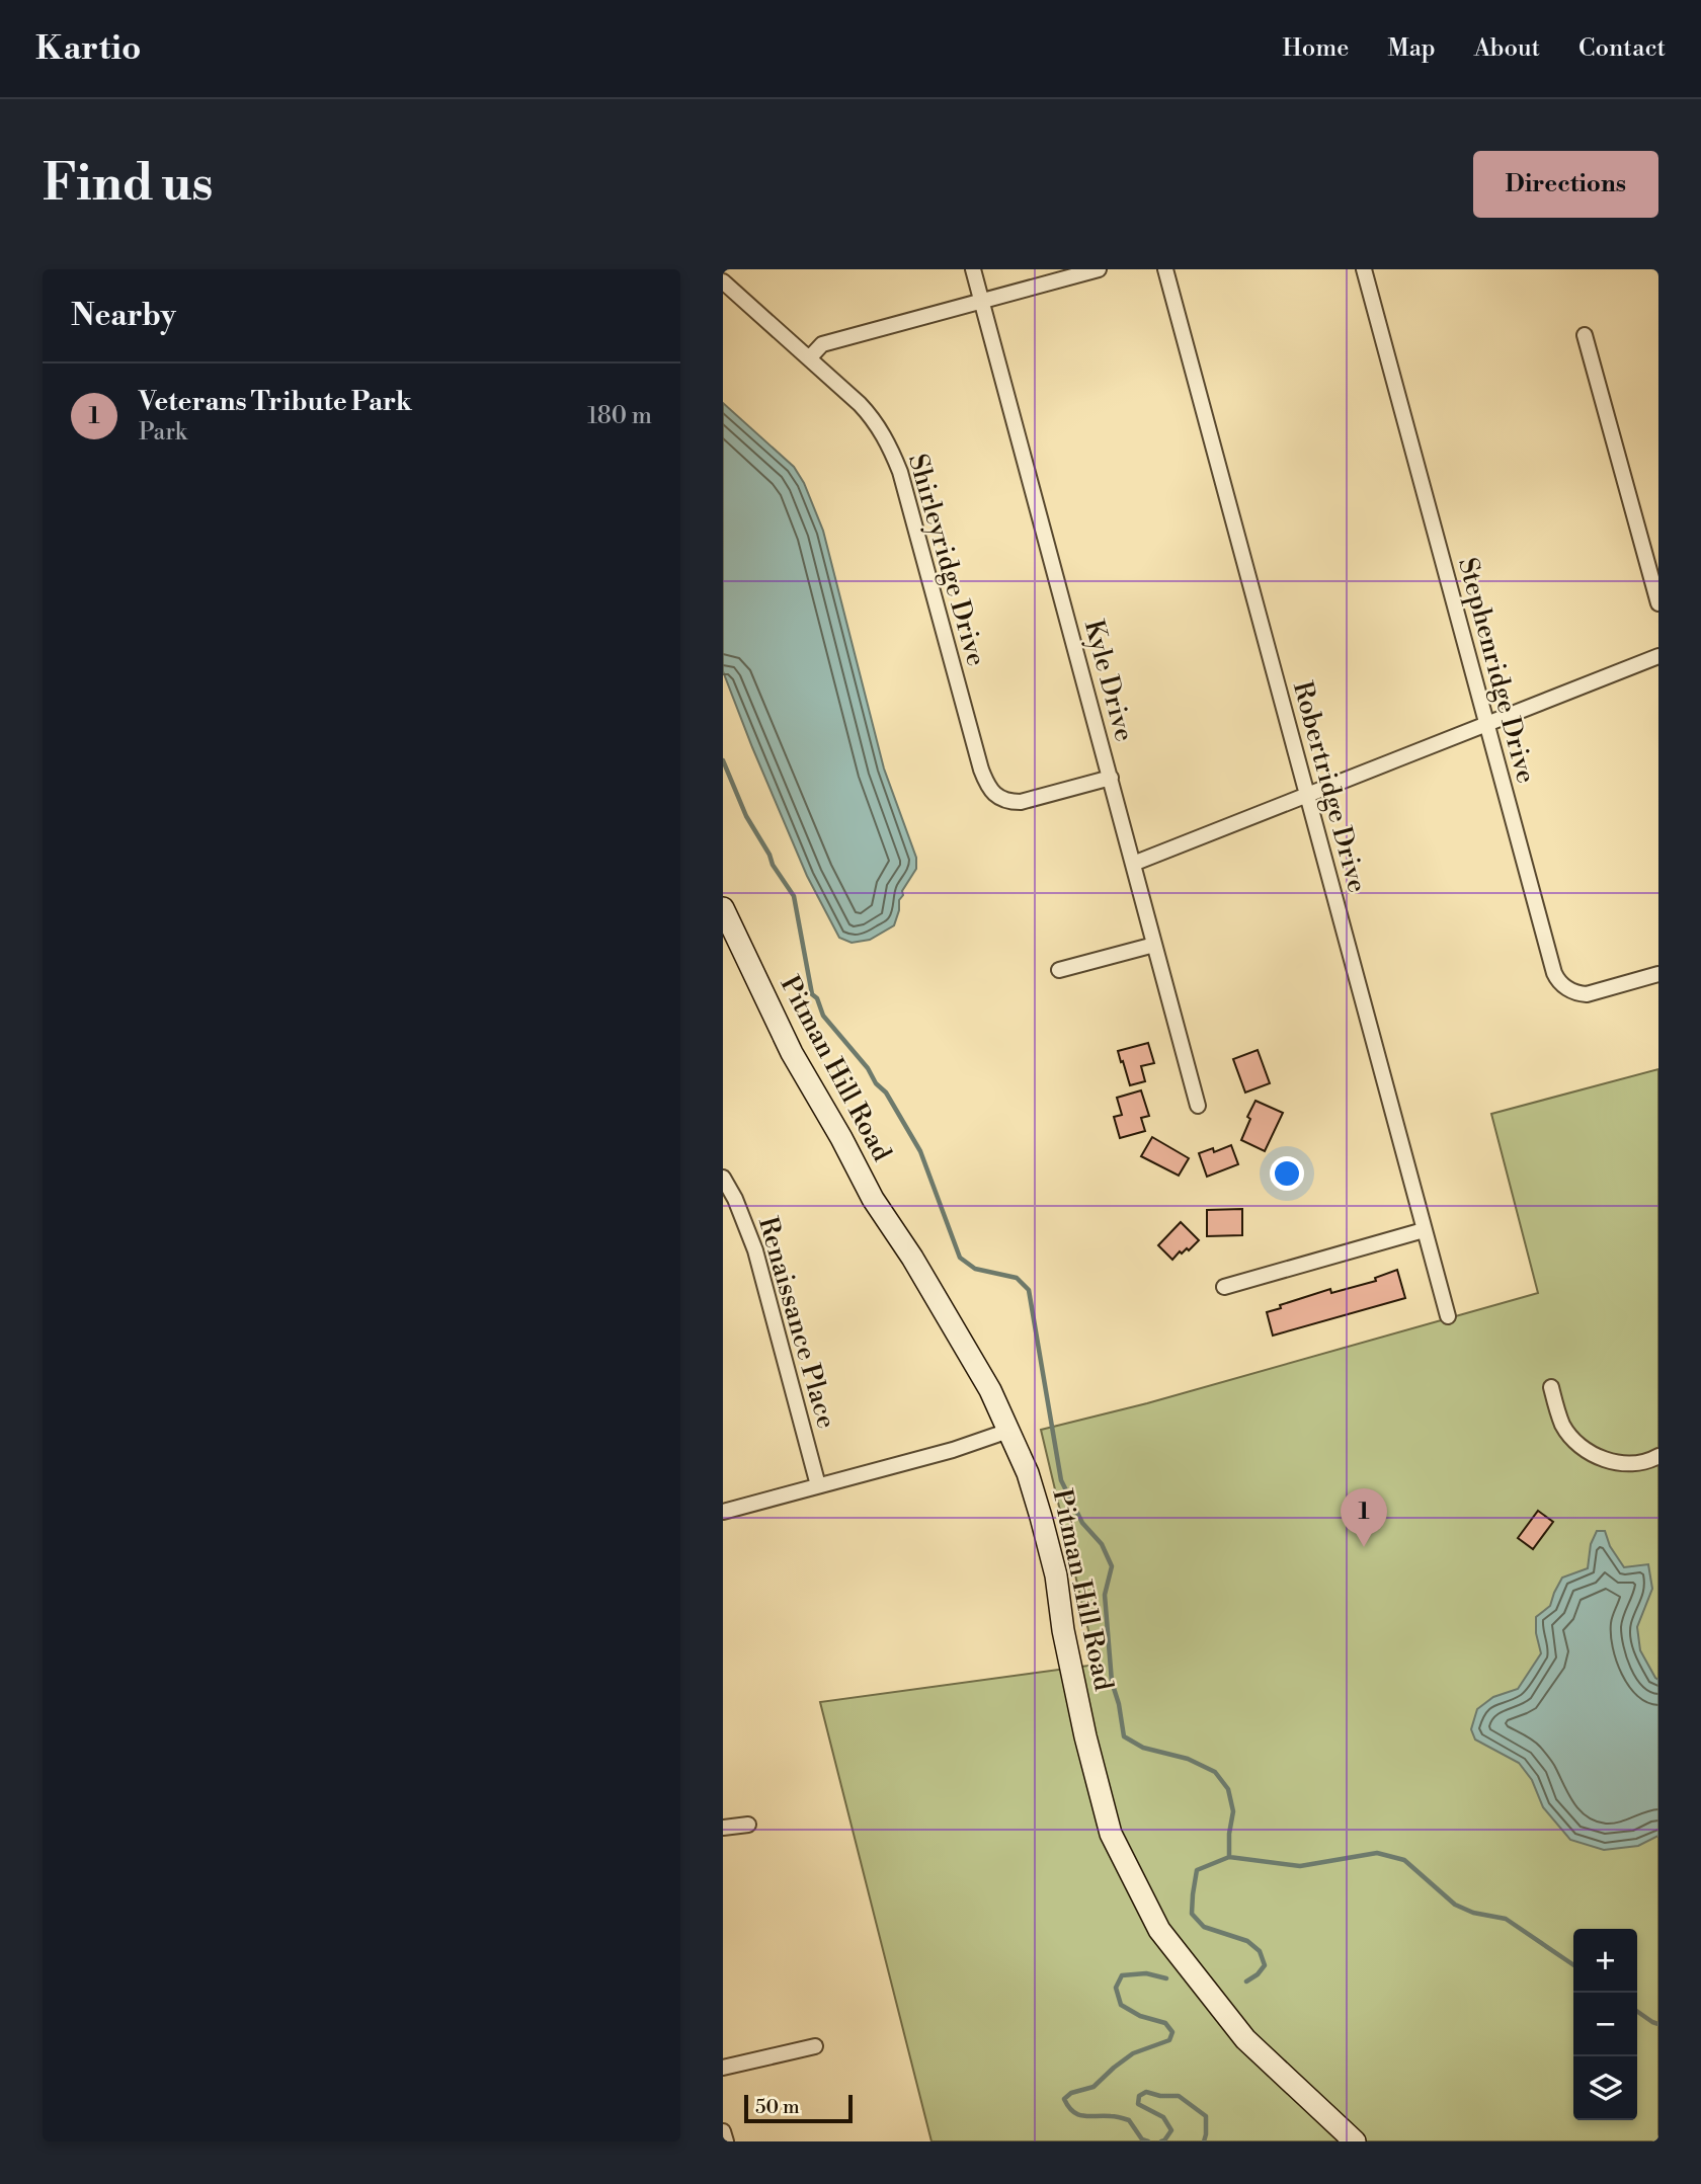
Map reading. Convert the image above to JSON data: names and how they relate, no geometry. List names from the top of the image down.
{
  "streets": {
    "main road": ["Pitman Hill Road"],
    "street": [
      "Shirleyridge Drive",
      "Stephenridge Drive",
      "Kyle Drive",
      "Robertridge Drive",
      "Renaissance Place"
    ]
  },
  "crossings": [
    ["Shirleyridge Drive", "Kyle Drive"]
  ],
  "scale_bar": "50 m",
  "page": {
    "header": "Kartio",
    "nav": [
      "Home",
      "Map",
      "About",
      "Contact"
    ],
    "buttons": "Directions",
    "title": "Find us",
    "heading": "Nearby",
    "list": [
      {
        "mark": "1",
        "name": "Veterans Tribute Park",
        "note": "Park",
        "value": "180 m"
      }
    ],
    "pins": "1",
    "map_buttons": ["+", "−"],
    "scale": "50 m"
  }
}
